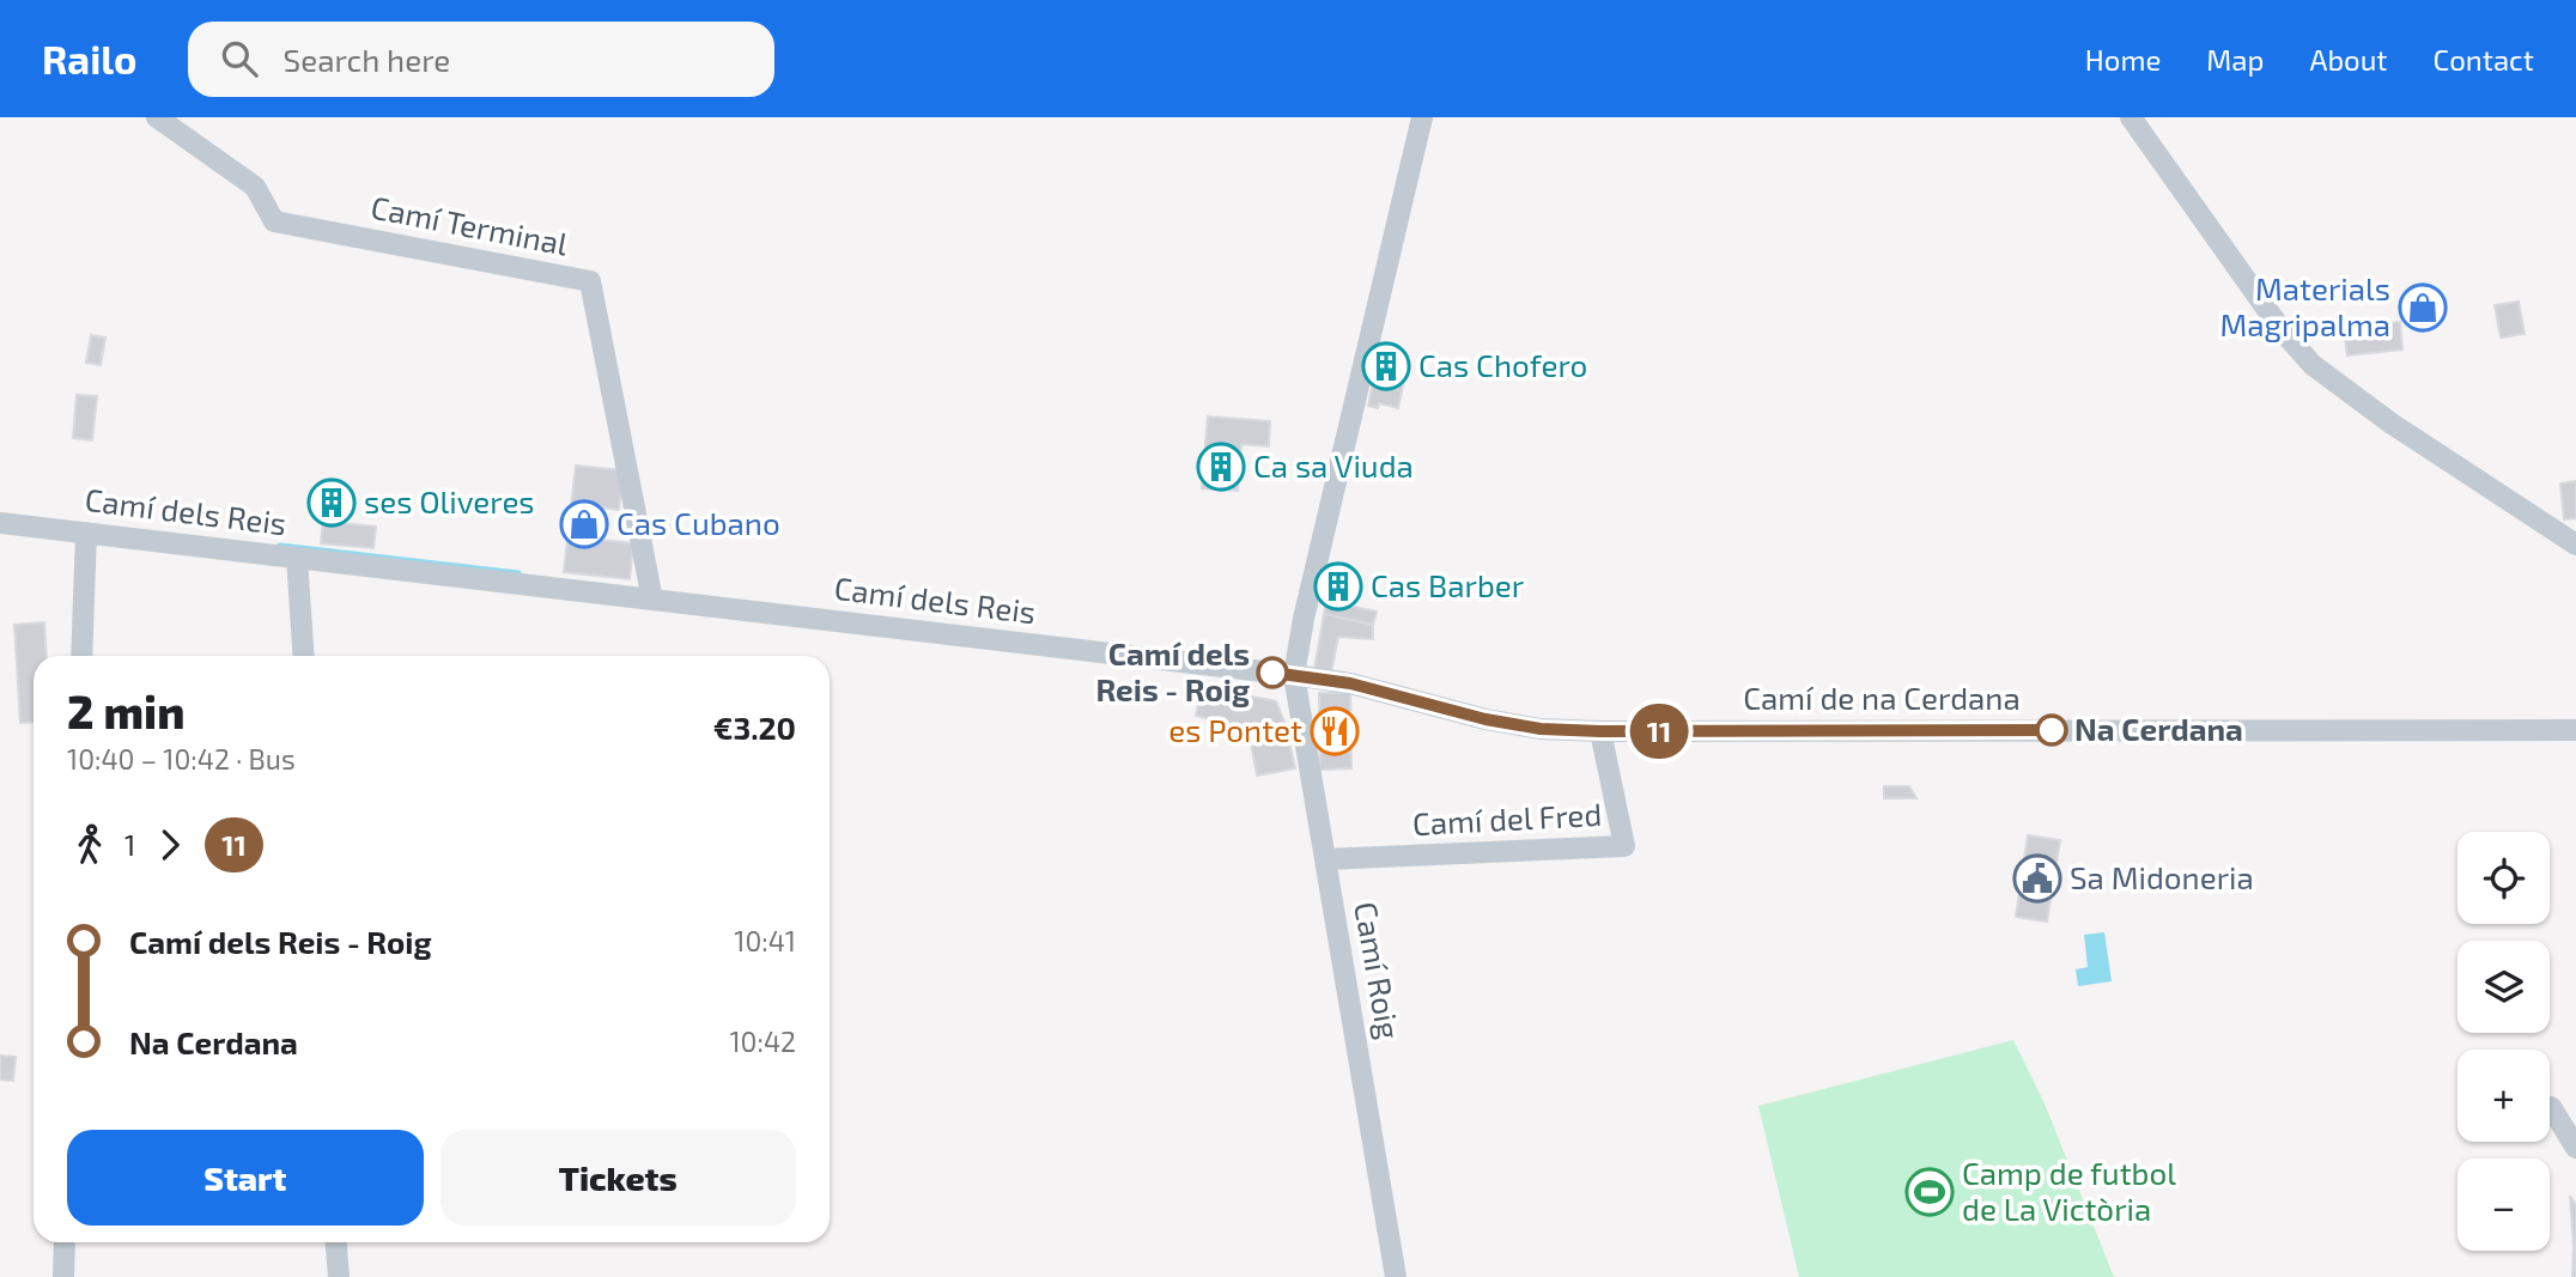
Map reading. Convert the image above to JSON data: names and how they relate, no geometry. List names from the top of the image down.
{
  "streets": {
    "street": [
      "Camí Terminal",
      "Camí dels Reis",
      "Camí de na Cerdana",
      "Camí del Fred",
      "Camí Roig"
    ]
  },
  "crossings": [
    ["Camí Terminal", "Camí dels Reis"],
    ["Camí dels Reis", "Camí de na Cerdana"],
    ["Camí dels Reis", "Camí Roig"],
    ["Camí de na Cerdana", "Camí del Fred"],
    ["Camí de na Cerdana", "Camí Roig"],
    ["Camí del Fred", "Camí Roig"]
  ],
  "places": {
    "shop": ["Materials Magripalma", "Cas Cubano"],
    "building": [
      "Cas Chofero",
      "Ca sa Viuda",
      "ses Oliveres",
      "Cas Barber"
    ],
    "other": ["Camí dels Reis - Roig", "Na Cerdana"],
    "restaurant": ["es Pontet"],
    "public building": ["Sa Midoneria"],
    "sports": ["Camp de futbol de La Victòria"]
  },
  "lines": ["bus line 11"],
  "page": {
    "header": "Railo",
    "search": "Search here",
    "nav": [
      "Home",
      "Map",
      "About",
      "Contact"
    ],
    "on_map": "11",
    "heading": ["2 min", "10:40 – 10:42 · Bus", "€3.20"],
    "legs": ["1", "11"],
    "map_buttons": ["+", "−"],
    "list": [
      {
        "name": "Camí dels Reis - Roig",
        "value": "10:41"
      },
      {
        "name": "Na Cerdana",
        "value": "10:42"
      }
    ],
    "buttons": ["Start", "Tickets"]
  }
}
